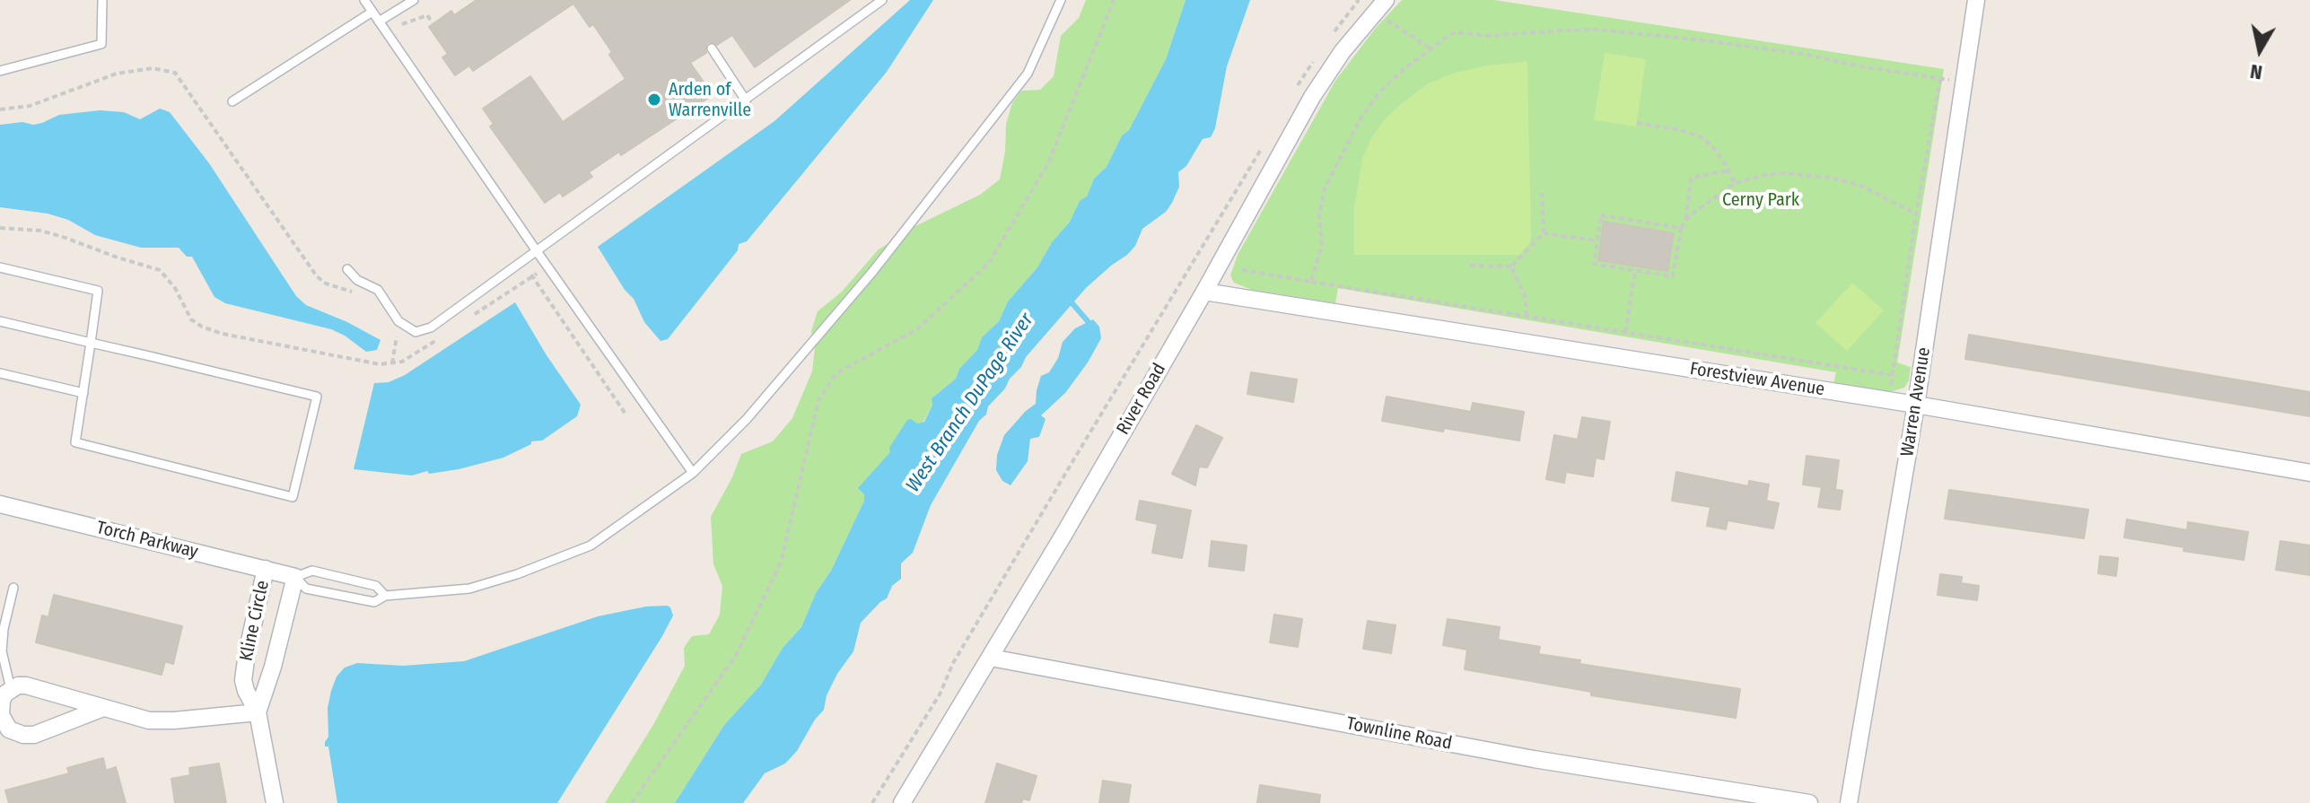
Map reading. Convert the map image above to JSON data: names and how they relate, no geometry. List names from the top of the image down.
{
  "streets": {
    "street": [
      "Forestview Avenue",
      "River Road",
      "Warren Avenue",
      "Torch Parkway",
      "Kline Circle",
      "Townline Road"
    ]
  },
  "crossings": [
    ["Forestview Avenue", "River Road"],
    ["Forestview Avenue", "Warren Avenue"],
    ["River Road", "Townline Road"],
    ["Torch Parkway", "Kline Circle"]
  ],
  "water": ["West Branch DuPage River"],
  "parks": ["Cerny Park"],
  "places": ["Arden of Warrenville"],
  "north": "bottom"
}
